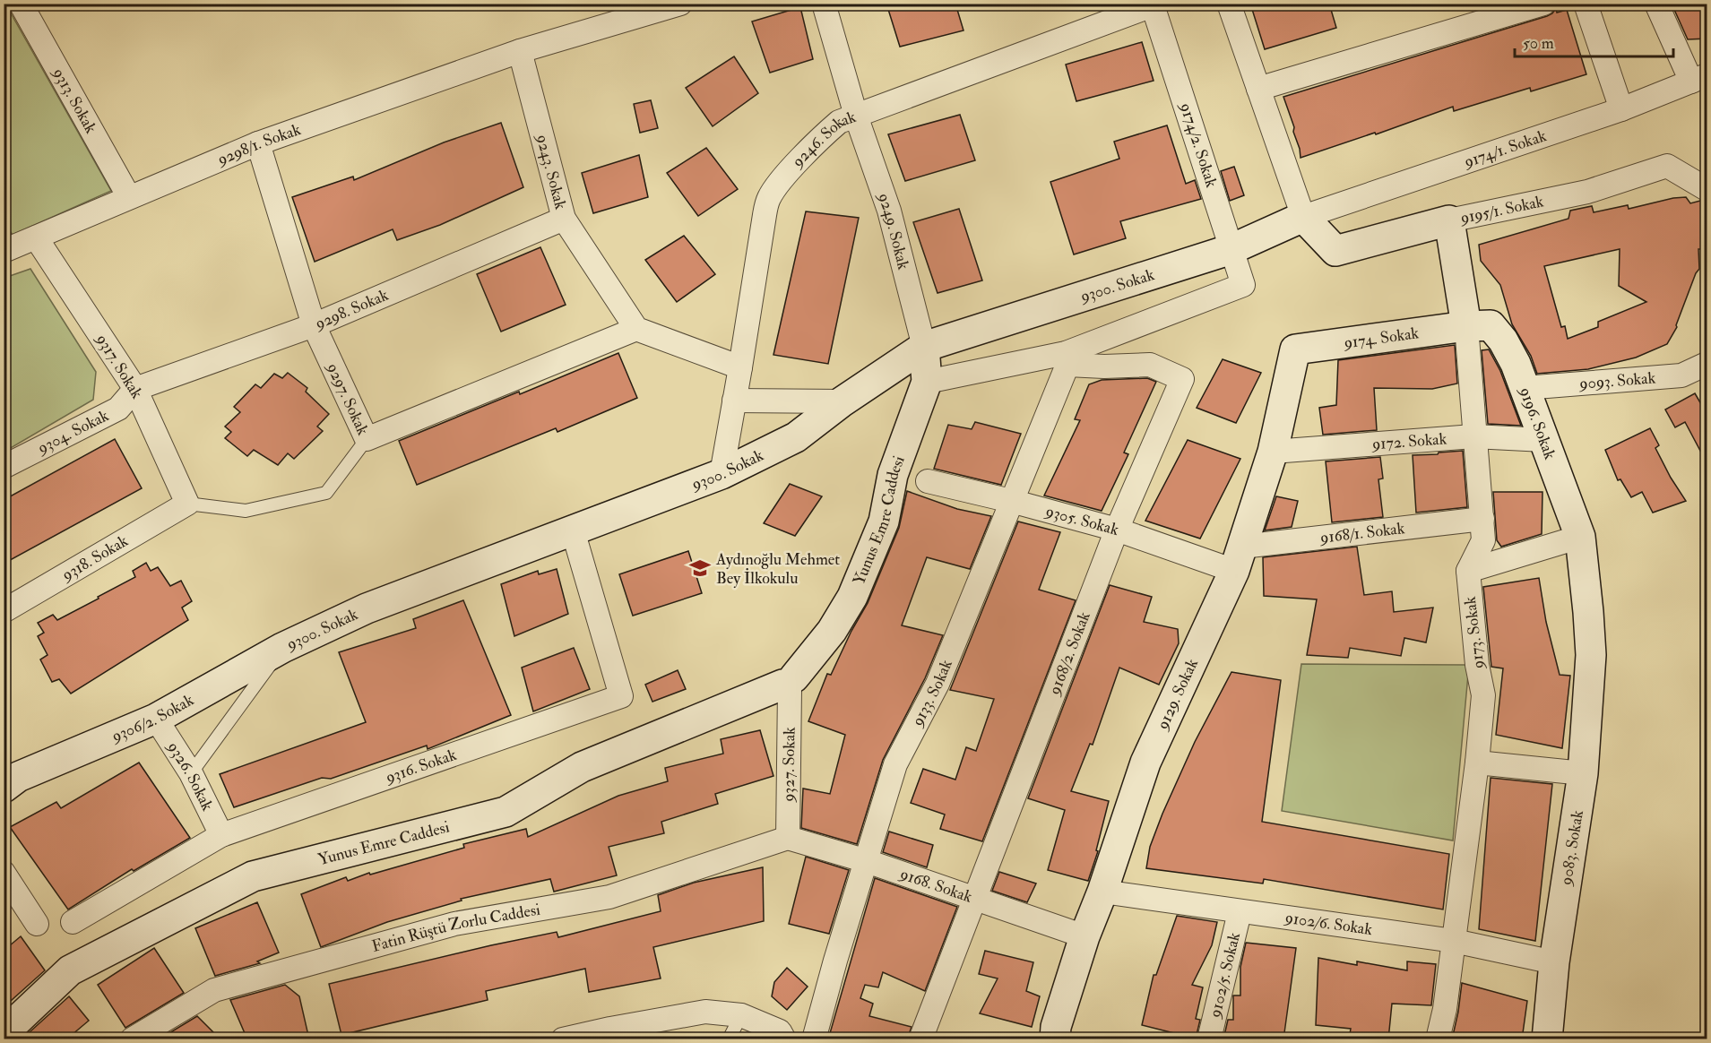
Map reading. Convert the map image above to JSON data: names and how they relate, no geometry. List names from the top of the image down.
{
  "streets": {
    "street": [
      "9313. Sokak",
      "9246. Sokak",
      "9298/1. Sokak",
      "9174/2. Sokak",
      "9174/1. Sokak",
      "9243. Sokak",
      "9195/1. Sokak",
      "9249. Sokak",
      "9300. Sokak",
      "9298. Sokak",
      "9174. Sokak",
      "9317. Sokak",
      "9093. Sokak",
      "9297. Sokak",
      "9196. Sokak",
      "9304. Sokak",
      "9172. Sokak",
      "Yunus Emre Caddesi",
      "9305. Sokak",
      "9168/1. Sokak",
      "9318. Sokak",
      "9173. Sokak",
      "9168/2. Sokak",
      "9133. Sokak",
      "9129. Sokak",
      "9306/2. Sokak",
      "9327. Sokak",
      "9316. Sokak",
      "9326. Sokak",
      "9083. Sokak",
      "9168. Sokak",
      "9102/6. Sokak",
      "Fatin Rüştü Zorlu Caddesi",
      "9102/5. Sokak"
    ]
  },
  "crossings": [
    ["9313. Sokak", "9298/1. Sokak"],
    ["9246. Sokak", "9174/2. Sokak"],
    ["9246. Sokak", "9249. Sokak"],
    ["9246. Sokak", "9300. Sokak"],
    ["9298/1. Sokak", "9243. Sokak"],
    ["9298/1. Sokak", "9317. Sokak"],
    ["9298/1. Sokak", "9297. Sokak"],
    ["9174/2. Sokak", "9300. Sokak"],
    ["9174/2. Sokak", "9168/2. Sokak"],
    ["9174/2. Sokak", "9133. Sokak"],
    ["9174/1. Sokak", "9195/1. Sokak"],
    ["9174/1. Sokak", "9300. Sokak"],
    ["9243. Sokak", "9298. Sokak"],
    ["9243. Sokak", "9297. Sokak"],
    ["9195/1. Sokak", "9300. Sokak"],
    ["9249. Sokak", "9300. Sokak"],
    ["9249. Sokak", "Yunus Emre Caddesi"],
    ["9300. Sokak", "Yunus Emre Caddesi"],
    ["9300. Sokak", "9306/2. Sokak"],
    ["9300. Sokak", "9316. Sokak"],
    ["9300. Sokak", "9326. Sokak"],
    ["9298. Sokak", "9317. Sokak"],
    ["9298. Sokak", "9297. Sokak"],
    ["9298. Sokak", "9304. Sokak"],
    ["9174. Sokak", "9196. Sokak"],
    ["9174. Sokak", "9129. Sokak"],
    ["9317. Sokak", "9304. Sokak"],
    ["9317. Sokak", "9318. Sokak"],
    ["9093. Sokak", "9196. Sokak"],
    ["9196. Sokak", "9172. Sokak"],
    ["9196. Sokak", "9083. Sokak"],
    ["9172. Sokak", "9129. Sokak"],
    ["Yunus Emre Caddesi", "9327. Sokak"],
    ["9305. Sokak", "9168/1. Sokak"],
    ["9305. Sokak", "9168/2. Sokak"],
    ["9305. Sokak", "9133. Sokak"],
    ["9305. Sokak", "9129. Sokak"],
    ["9168/1. Sokak", "9129. Sokak"],
    ["9173. Sokak", "9102/6. Sokak"],
    ["9168/2. Sokak", "9133. Sokak"],
    ["9168/2. Sokak", "9168. Sokak"],
    ["9133. Sokak", "9168. Sokak"],
    ["9129. Sokak", "9168. Sokak"],
    ["9129. Sokak", "9102/6. Sokak"],
    ["9306/2. Sokak", "9326. Sokak"],
    ["9327. Sokak", "9168. Sokak"],
    ["9327. Sokak", "Fatin Rüştü Zorlu Caddesi"],
    ["9316. Sokak", "9326. Sokak"],
    ["9083. Sokak", "9102/6. Sokak"],
    ["9168. Sokak", "Fatin Rüştü Zorlu Caddesi"],
    ["9102/6. Sokak", "9102/5. Sokak"]
  ],
  "places": {
    "school or university": ["Aydınoğlu Mehmet Bey İlkokulu"]
  },
  "scale_bar": "50 m"
}
